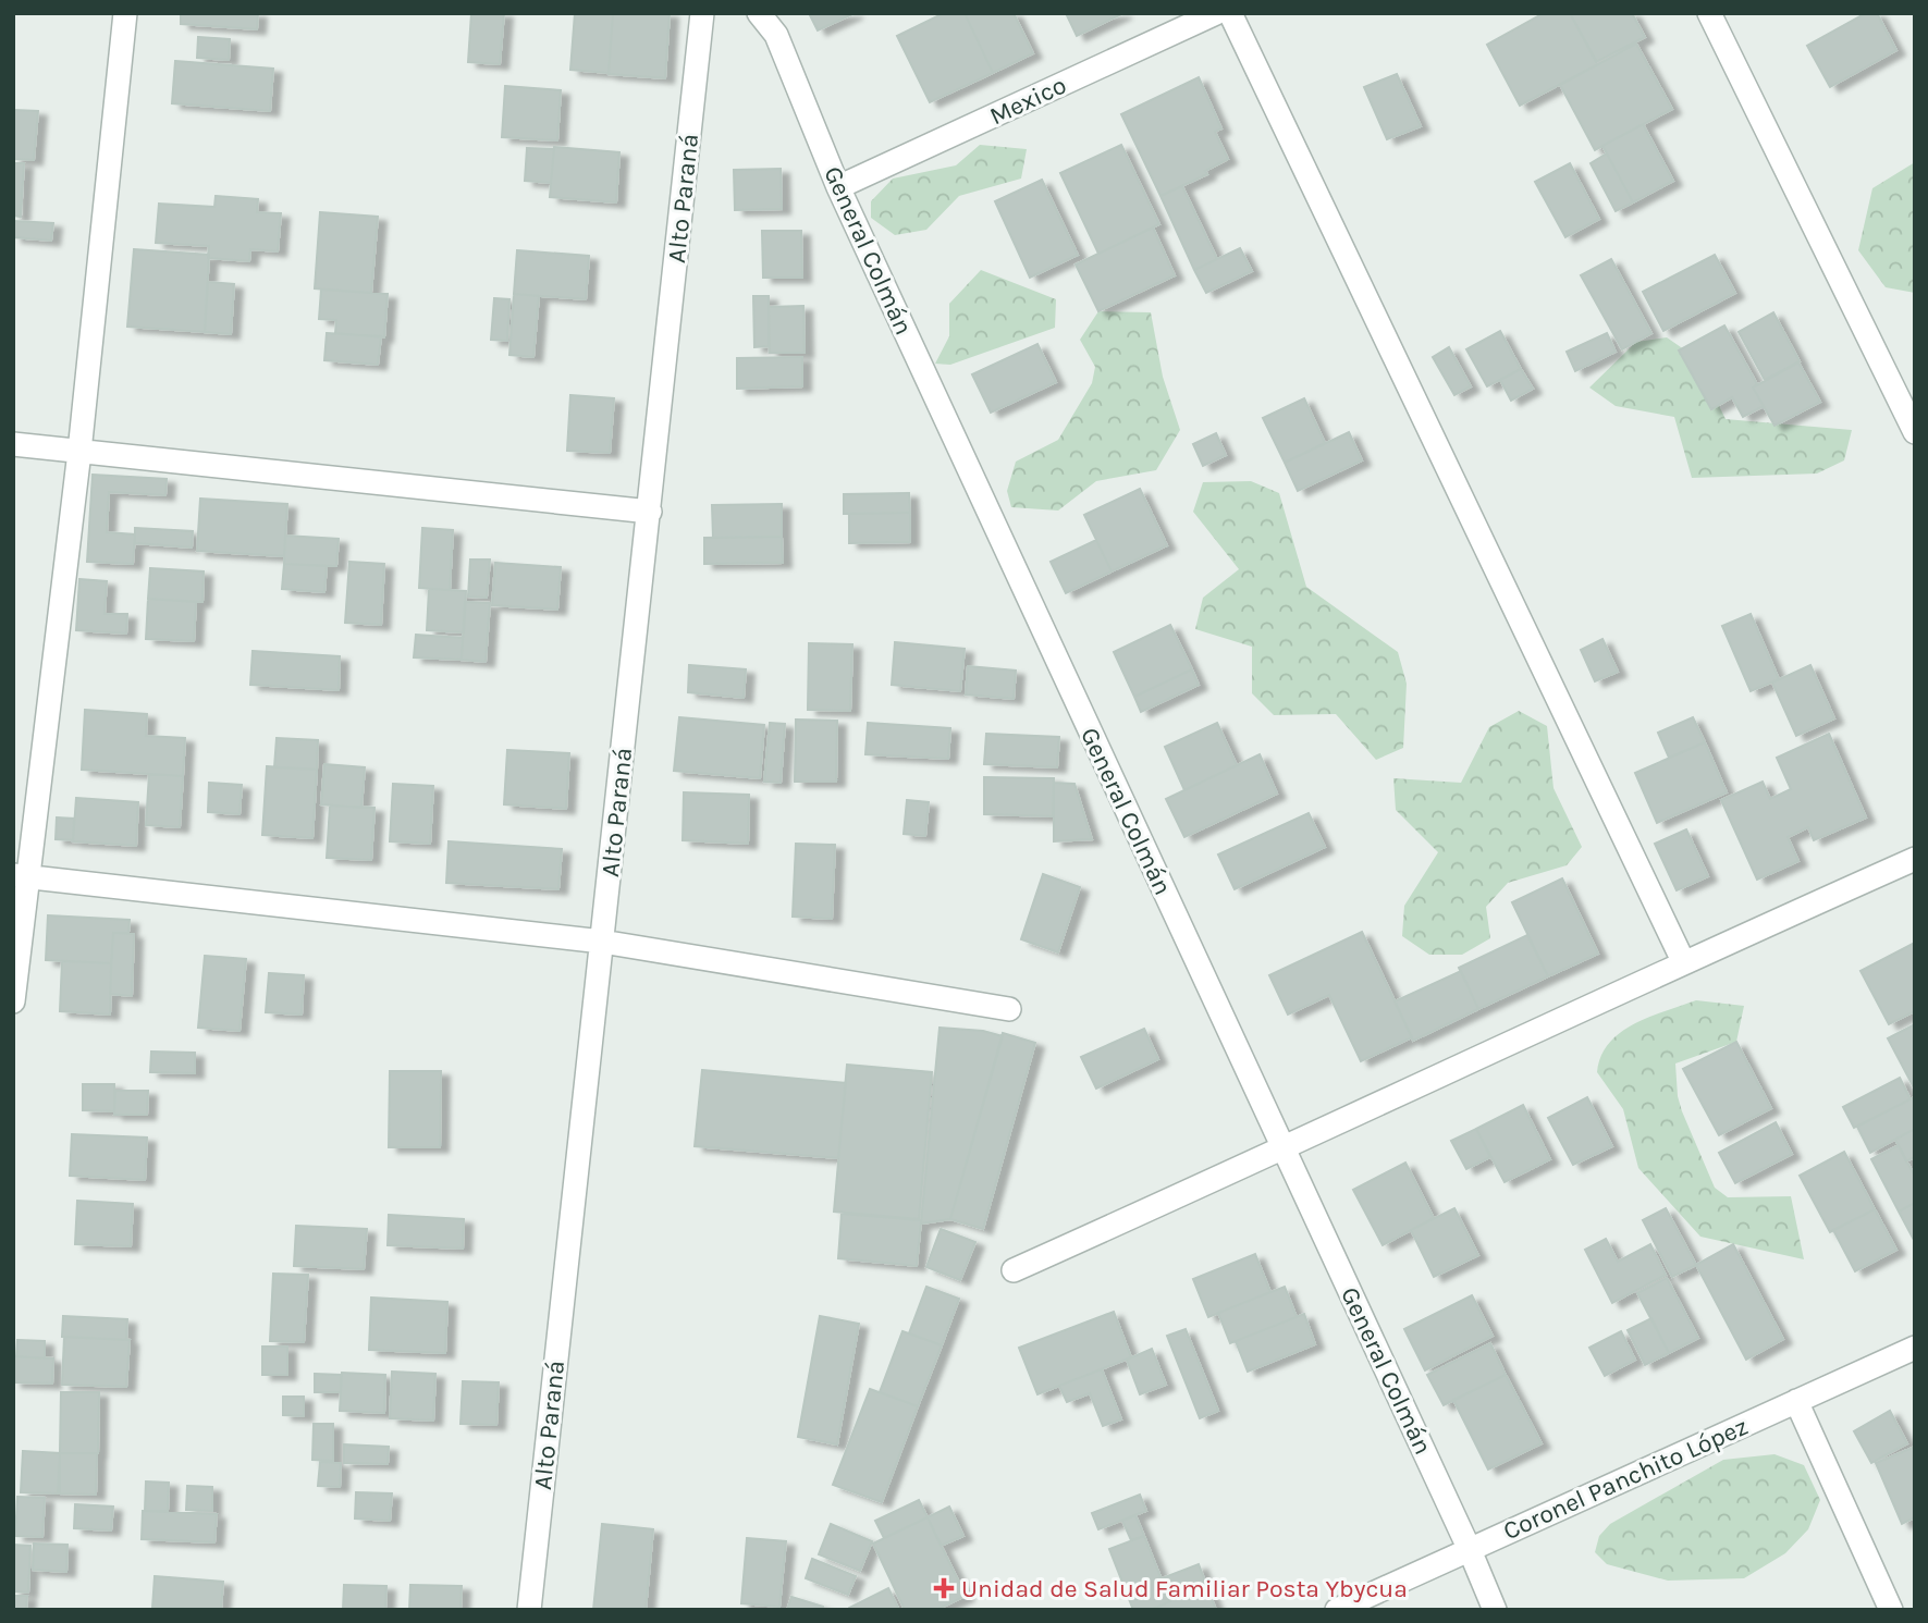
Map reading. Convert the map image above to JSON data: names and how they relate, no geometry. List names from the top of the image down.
{
  "streets": {
    "street": [
      "Mexico",
      "Alto Paraná",
      "General Colmán",
      "Coronel Panchito López"
    ]
  },
  "crossings": [
    ["Mexico", "General Colmán"],
    ["General Colmán", "Coronel Panchito López"]
  ],
  "places": {
    "health": ["Unidad de Salud Familiar Posta Ybycua"]
  }
}
